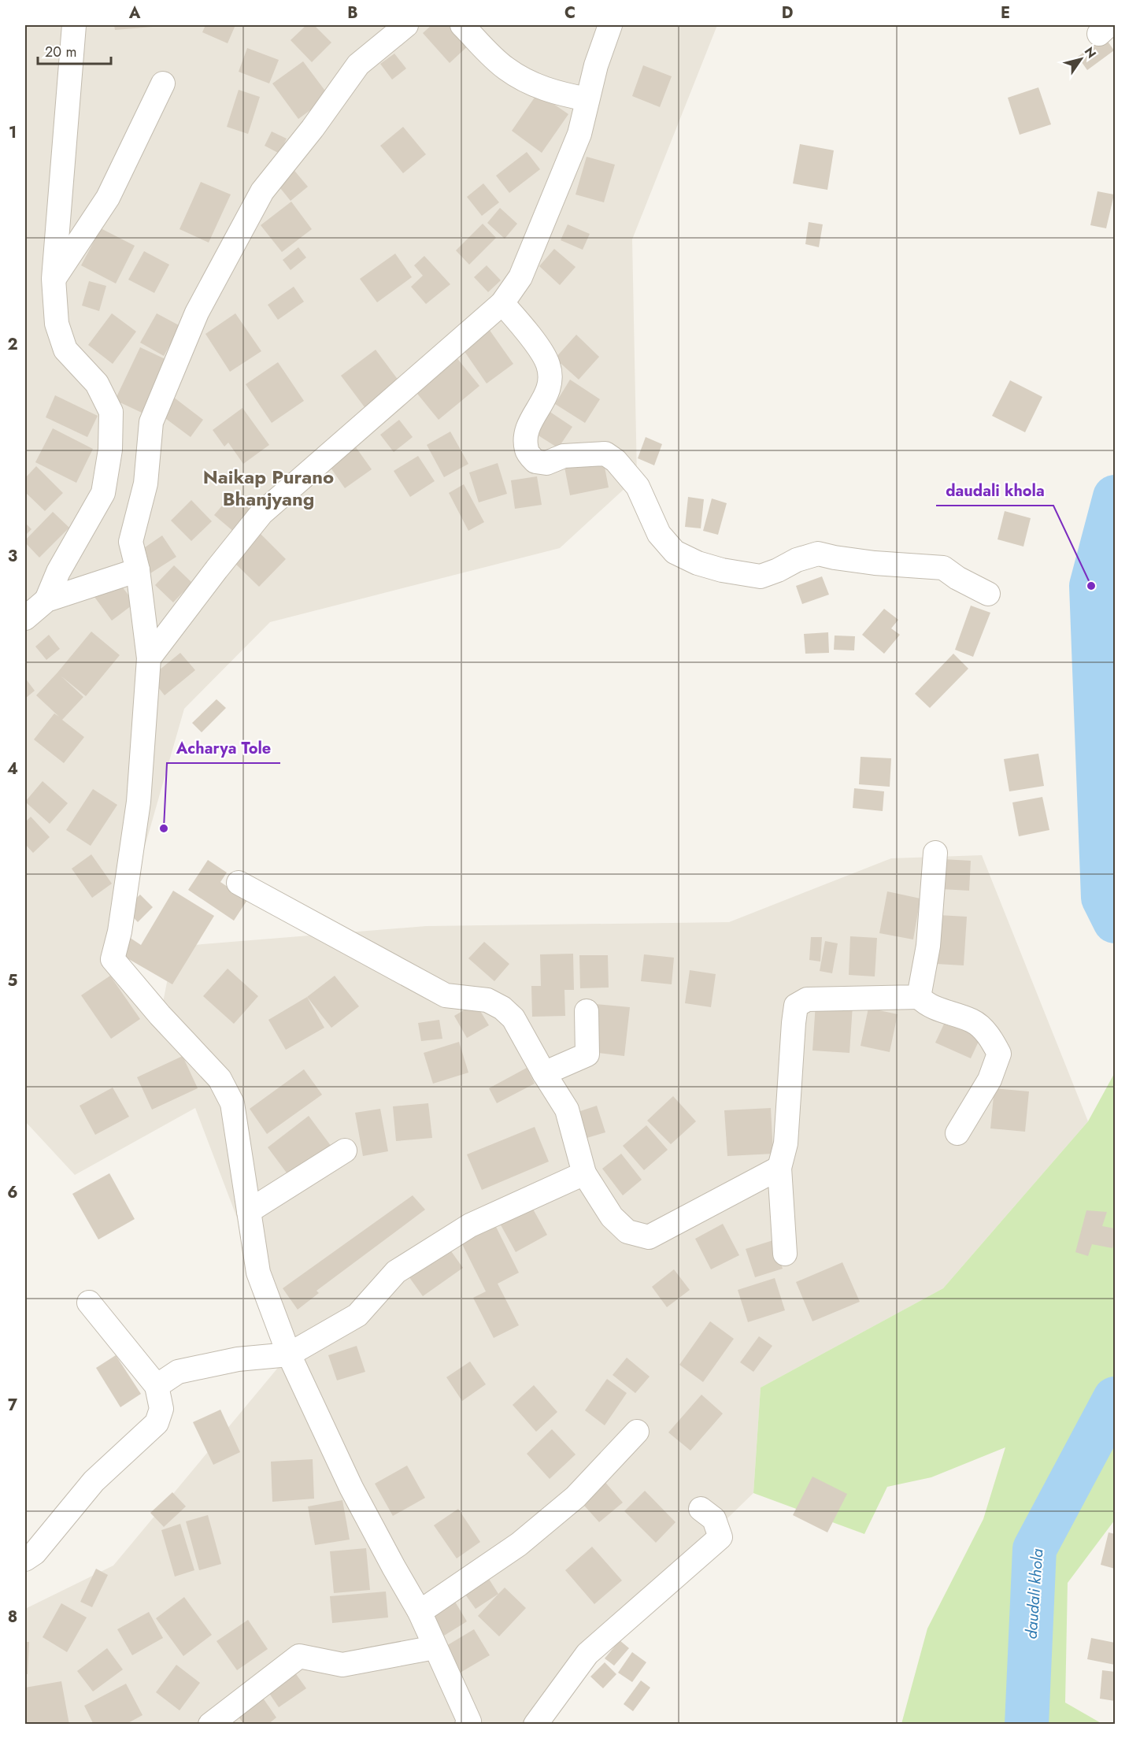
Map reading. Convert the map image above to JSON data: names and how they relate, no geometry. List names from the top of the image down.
{
  "districts": ["Naikap Purano Bhanjyang"],
  "water": ["daudali khola"],
  "places": ["daudali khola", "Acharya Tole"],
  "scale_bar": "20 m",
  "north": "top right",
  "grid": {
    "columns": [
      "A",
      "B",
      "C",
      "D",
      "E"
    ],
    "rows": [
      "1",
      "2",
      "3",
      "4",
      "5",
      "6",
      "7",
      "8"
    ]
  }
}
